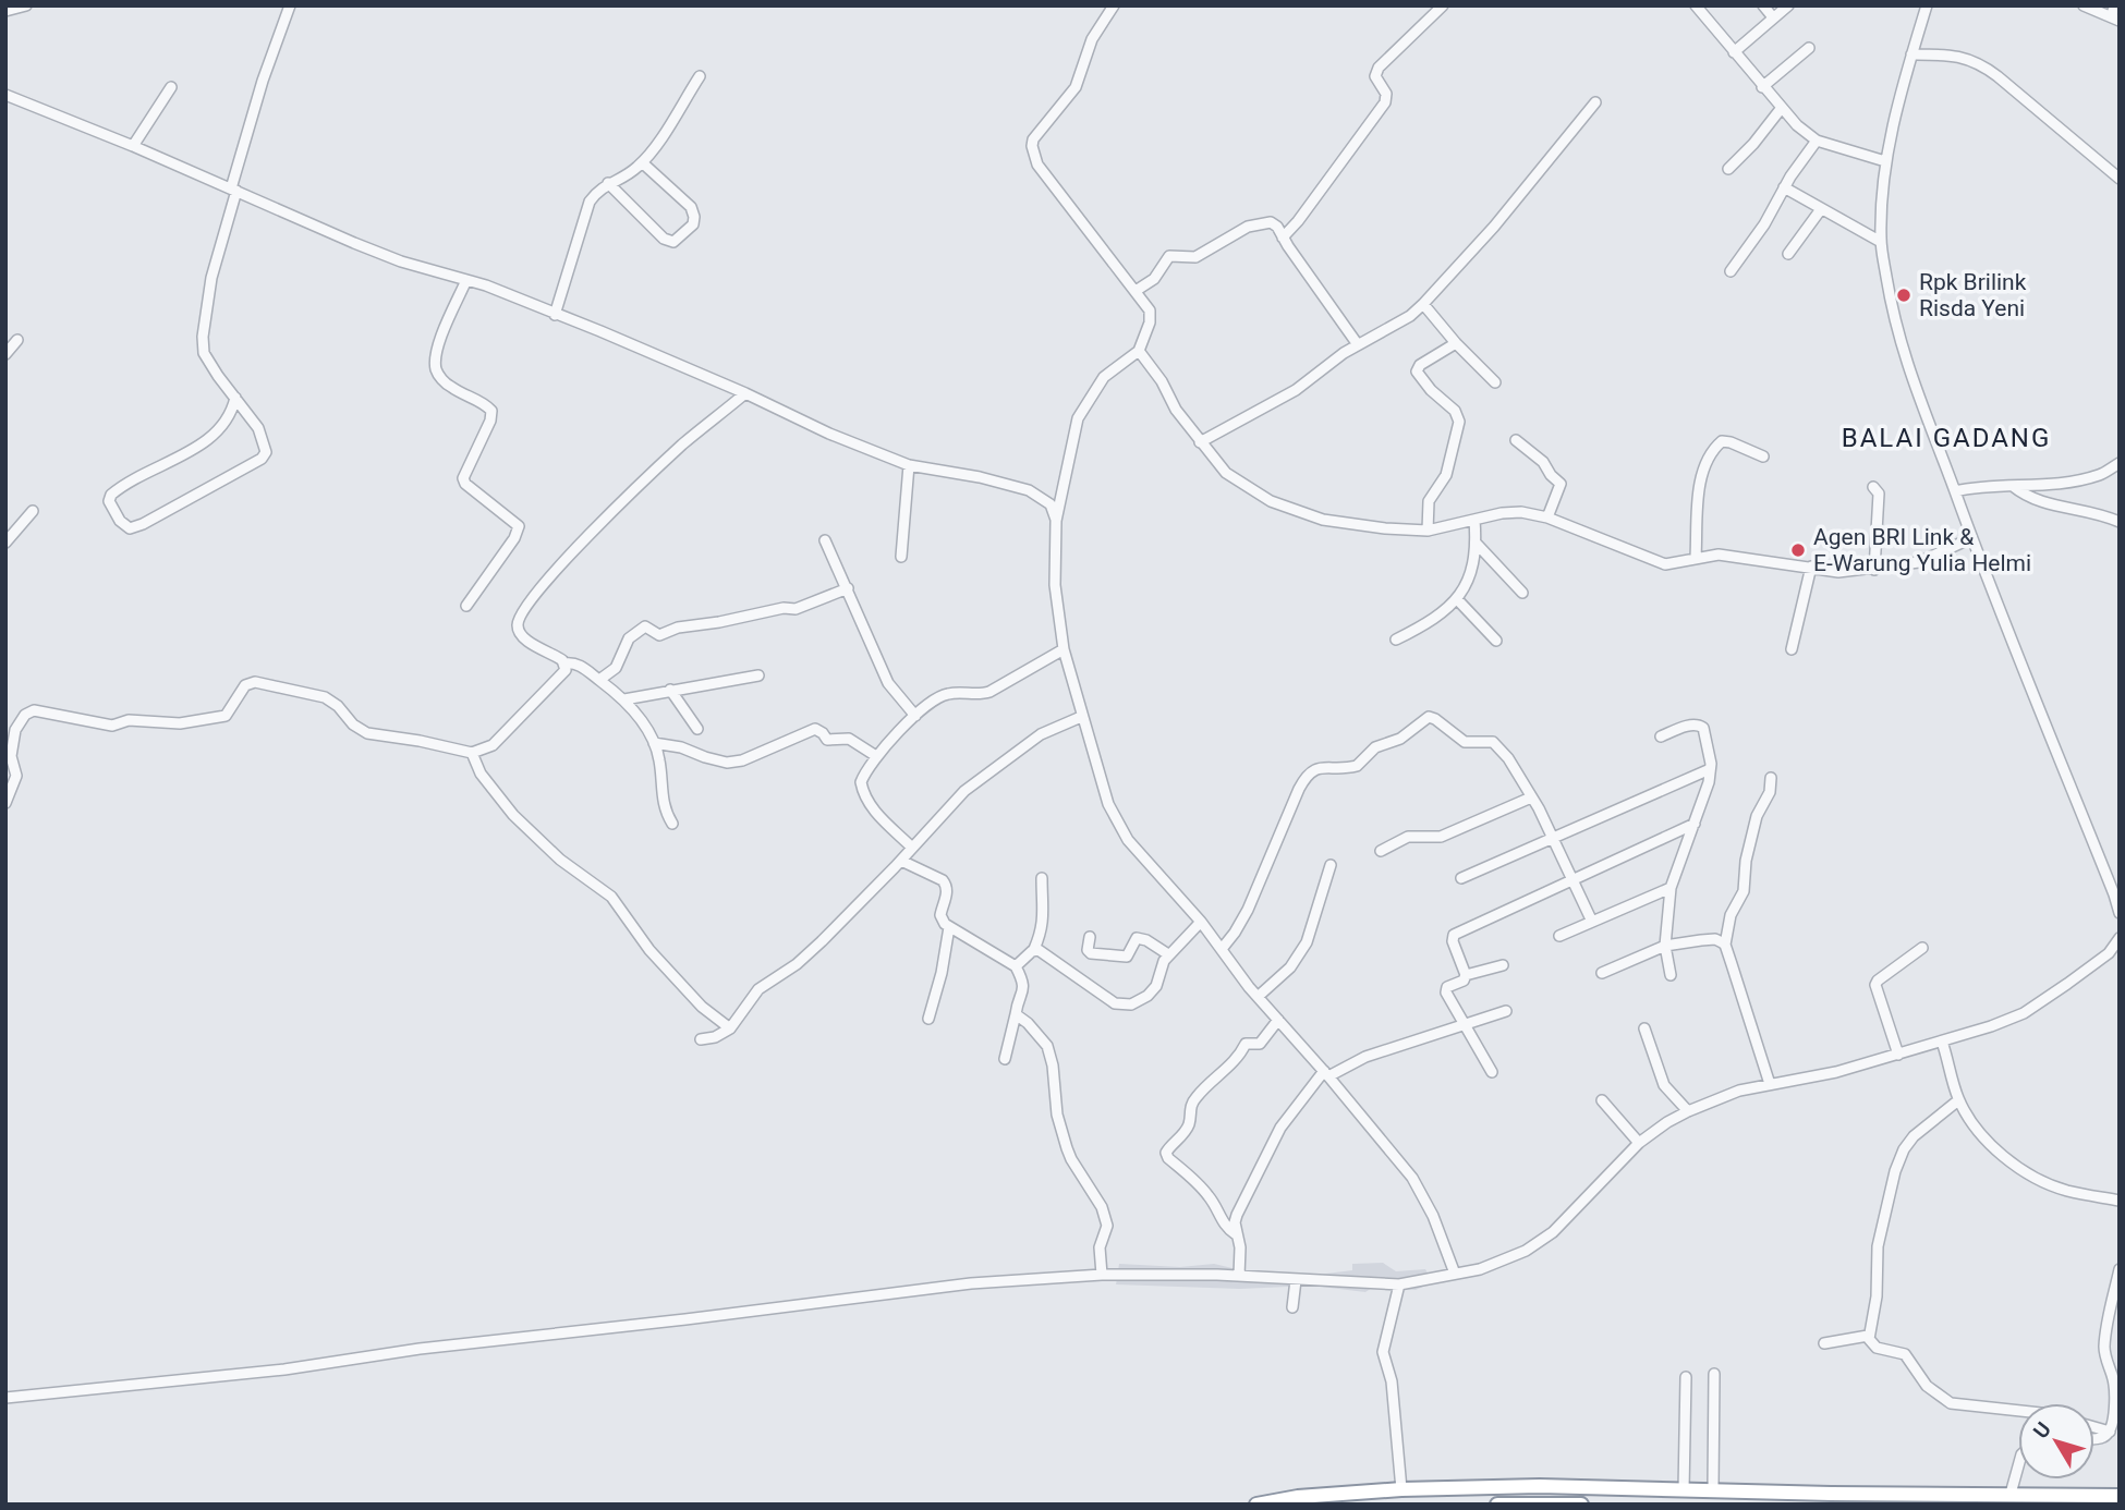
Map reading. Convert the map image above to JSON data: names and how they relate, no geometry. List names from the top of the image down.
{
  "districts": ["BALAI GADANG"],
  "places": ["Rpk Brilink Risda Yeni", "Agen BRI Link & E-Warung Yulia Helmi"],
  "north": "top left"
}
